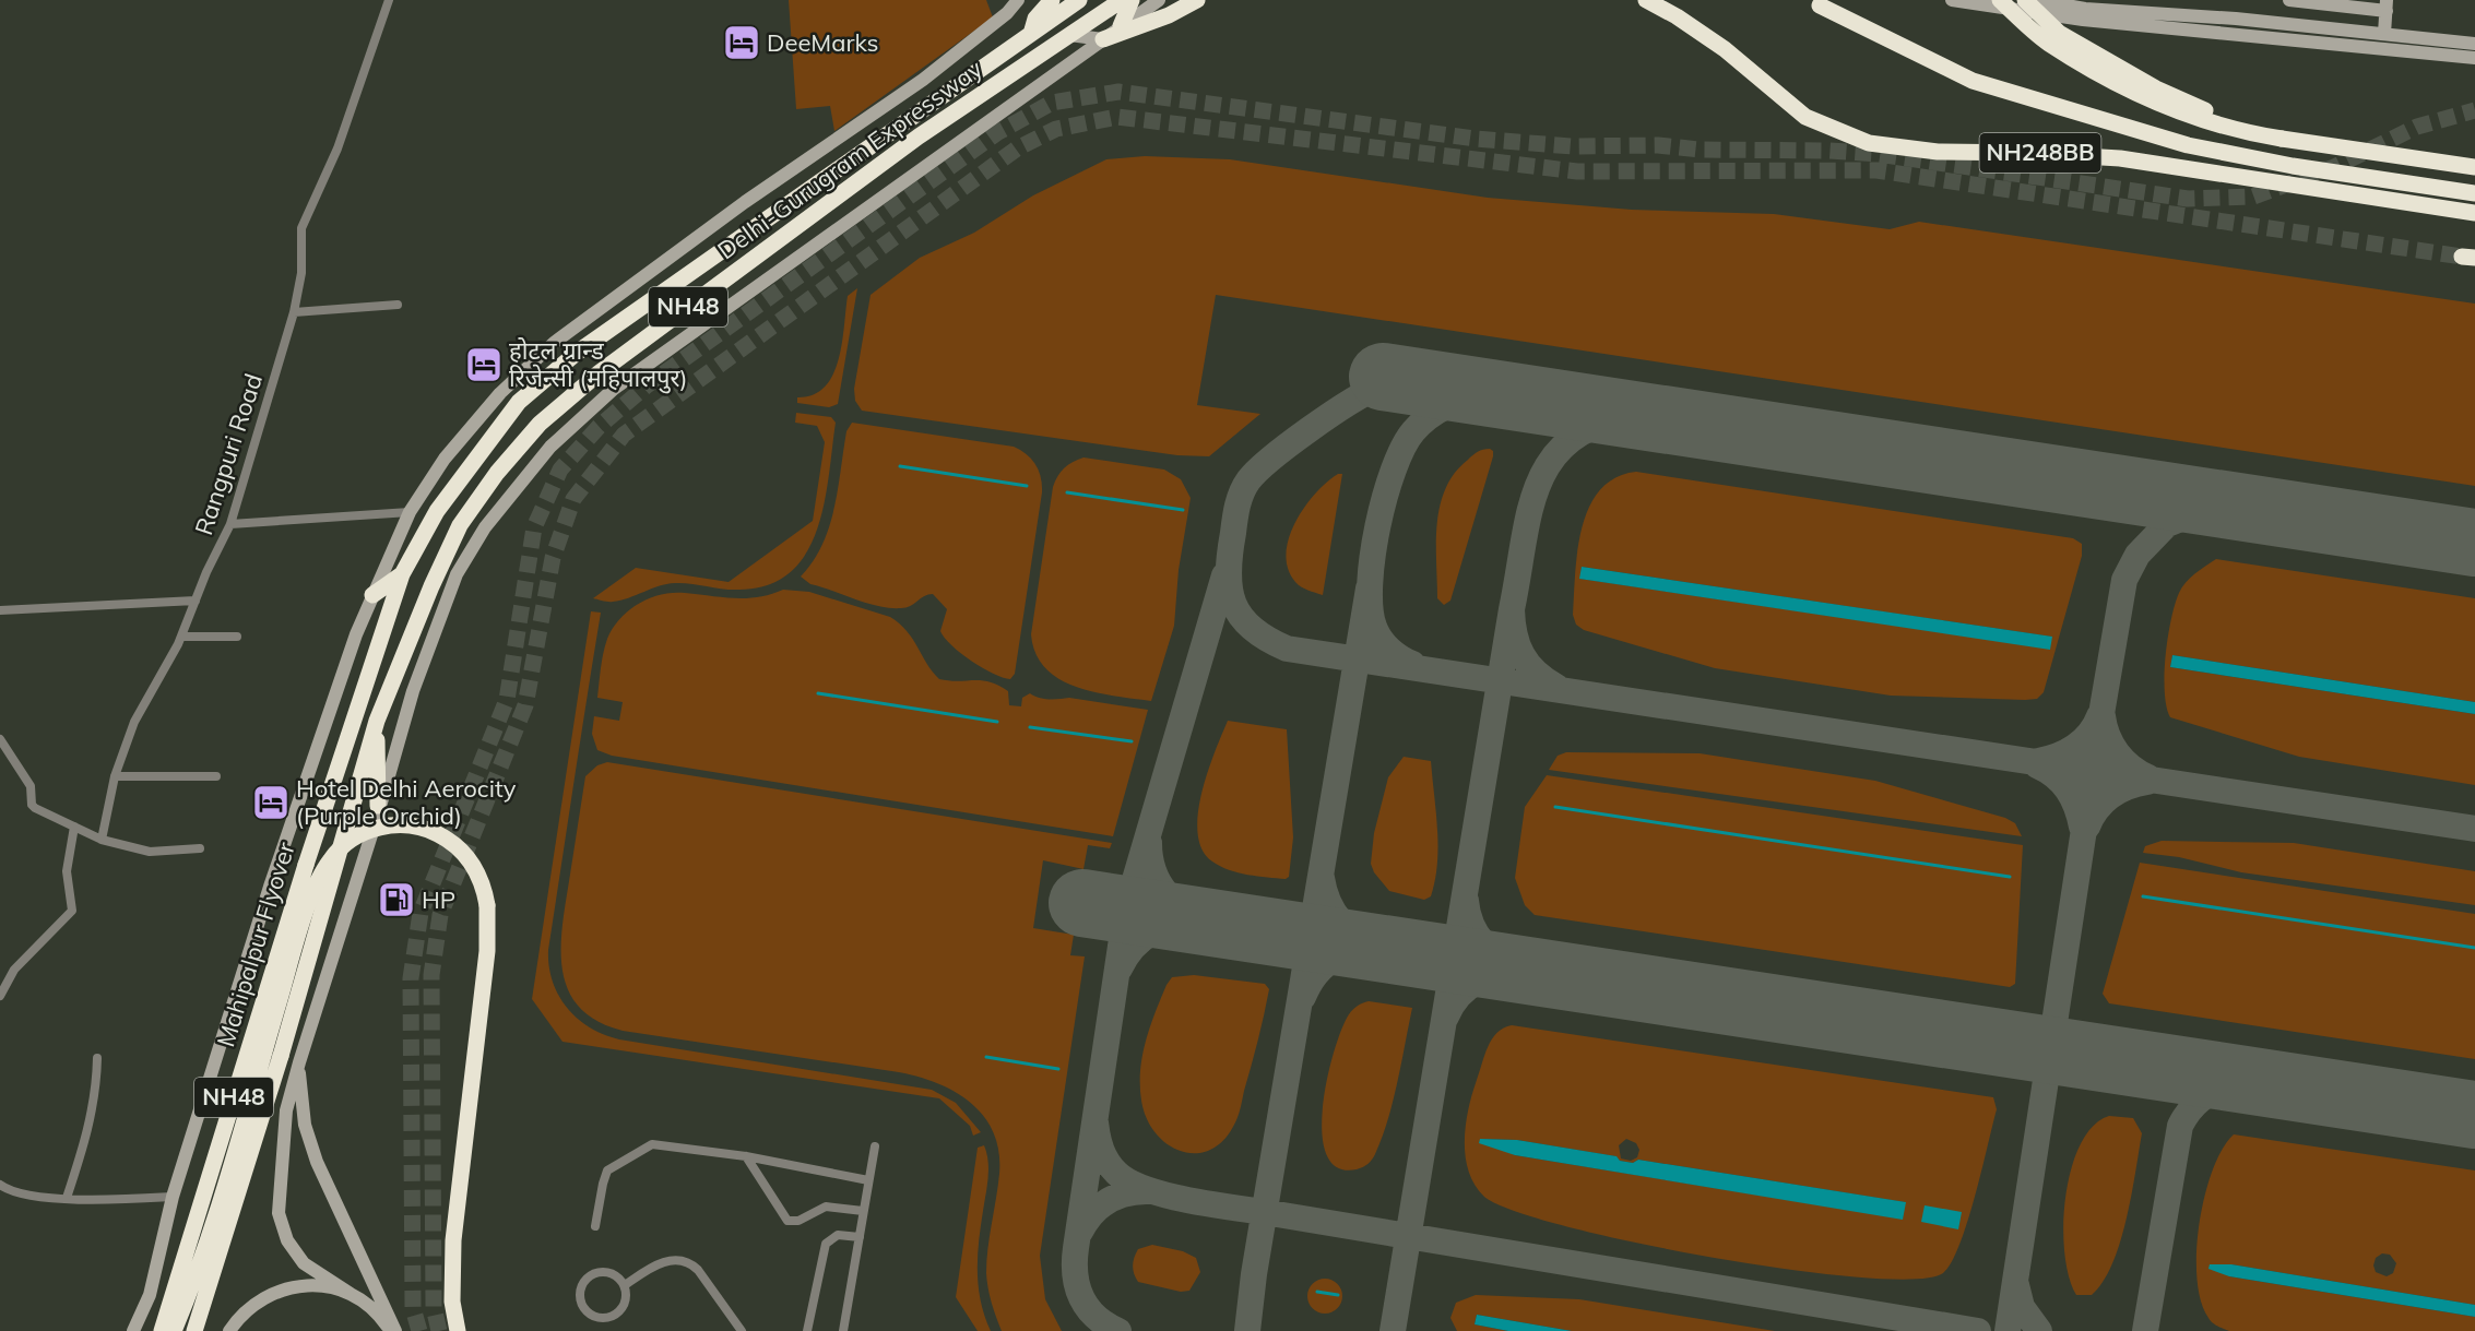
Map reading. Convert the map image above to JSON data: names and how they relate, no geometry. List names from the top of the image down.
{
  "streets": {
    "highway": [
      "NH248BB",
      "Delhi-Gurugram Expressway",
      "NH48",
      "Mahipalpur Flyover"
    ],
    "street": ["Rangpuri Road"]
  },
  "crossings": [
    ["Delhi-Gurugram Expressway", "NH48"],
    ["Delhi-Gurugram Expressway", "Mahipalpur Flyover"]
  ],
  "places": {
    "hotel": ["DeeMarks", "होटल ग्रान्ड रिजेन्सी (महिपालपुर)", "Hotel Delhi Aerocity (Purple Orchid)"],
    "fuel station": ["HP"]
  }
}
